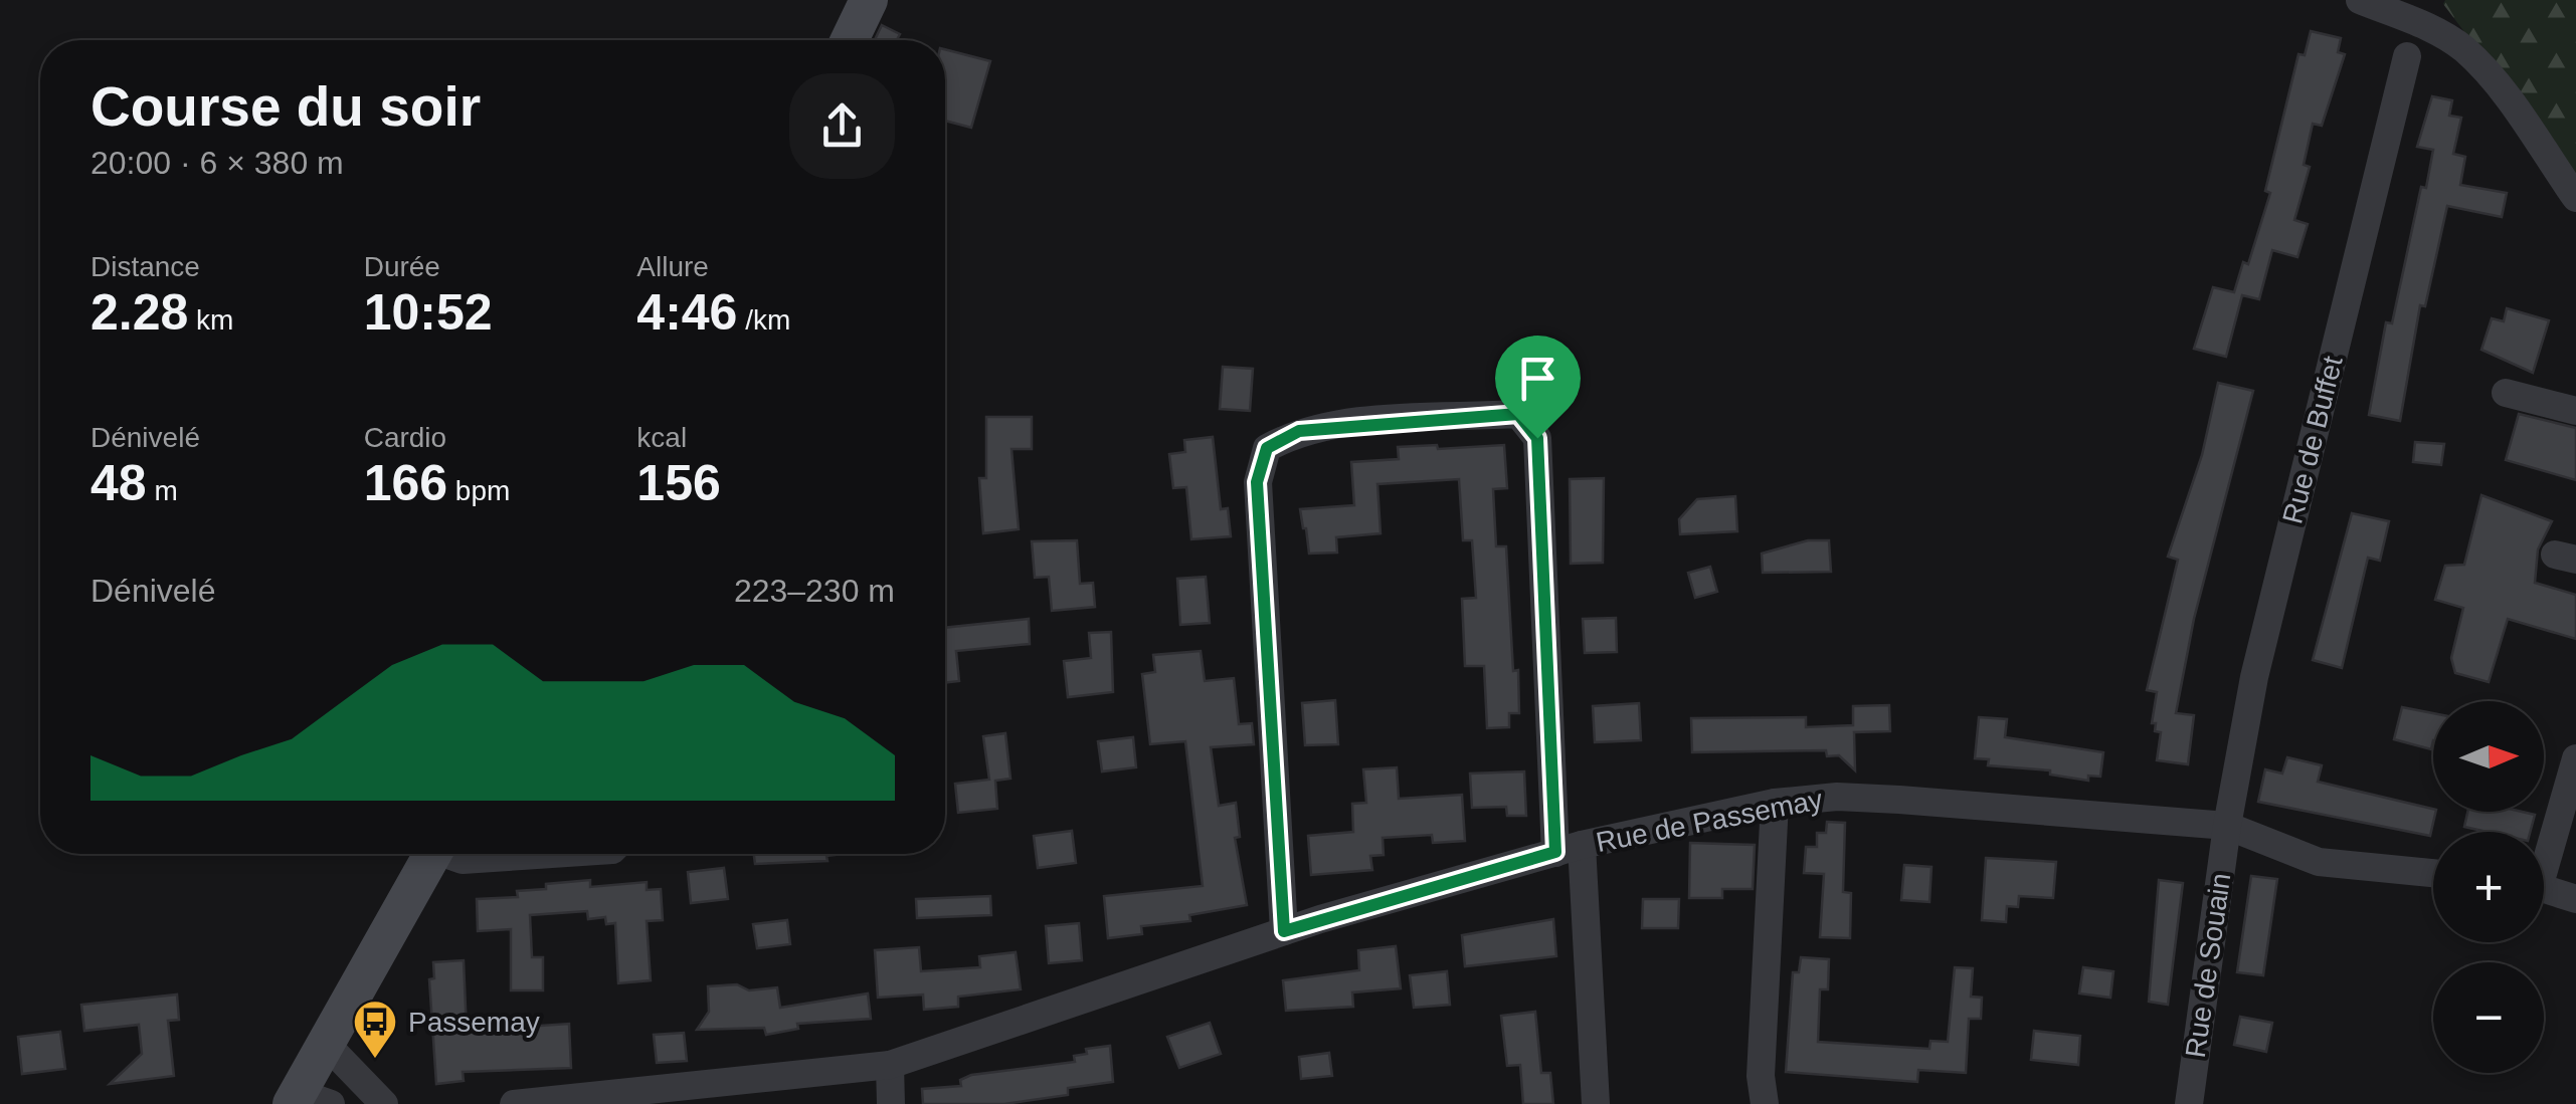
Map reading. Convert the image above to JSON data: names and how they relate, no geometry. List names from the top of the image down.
{
  "streets": {
    "street": ["Rue de Buffet", "Rue de Passemay", "Rue de Souain"]
  },
  "crossings": [
    ["Rue de Buffet", "Rue de Passemay"],
    ["Rue de Buffet", "Rue de Souain"],
    ["Rue de Passemay", "Rue de Souain"]
  ],
  "places": {
    "bus stop": ["Passemay"]
  },
  "north": "right",
  "page": {
    "heading": ["Course du soir", "20:00 · 6 × 380 m"],
    "stats": [
      ["Distance", "2.28 km"],
      ["Durée", "10:52"],
      ["Allure", "4:46 /km"],
      ["Dénivelé", "48 m"],
      ["Cardio", "166 bpm"],
      ["kcal", "156"]
    ],
    "chart": ["Dénivelé", "223–230 m"],
    "map_buttons": ["+", "−"]
  }
}
